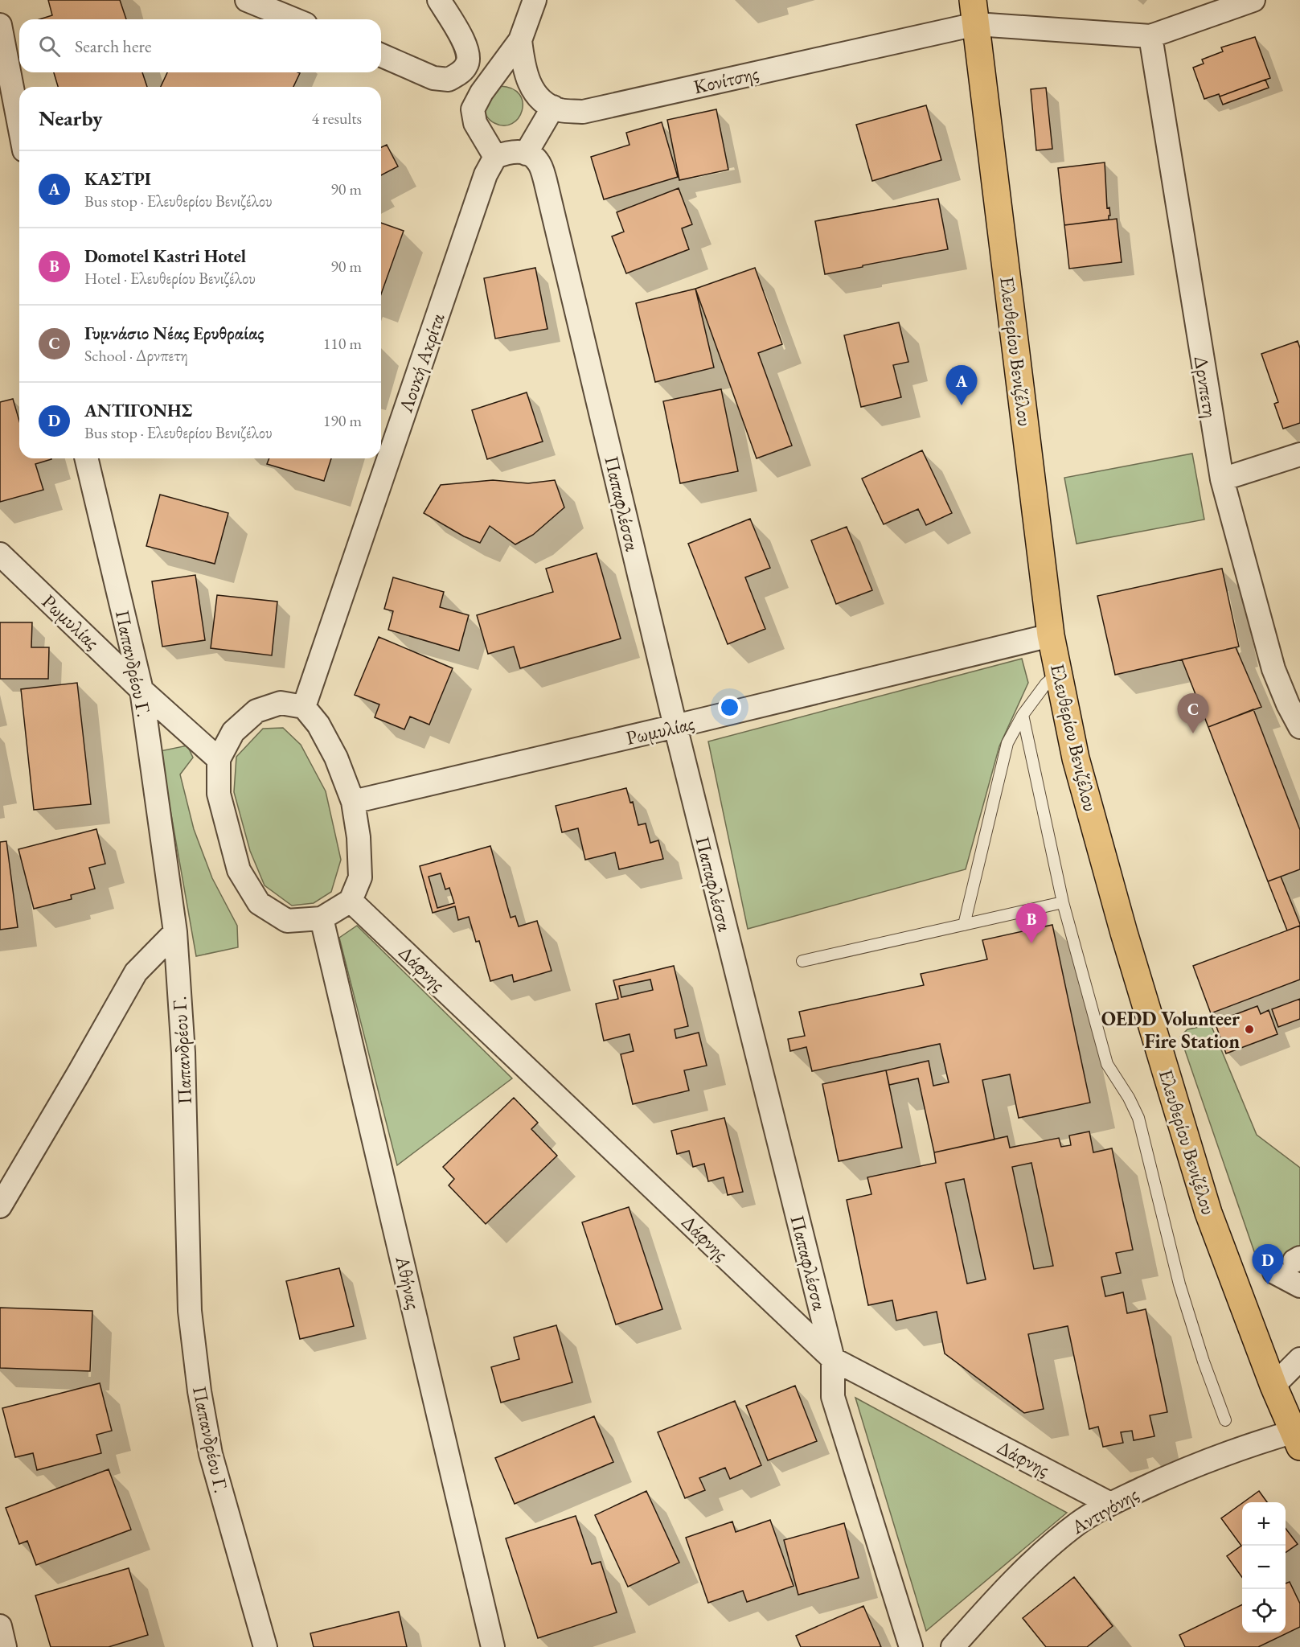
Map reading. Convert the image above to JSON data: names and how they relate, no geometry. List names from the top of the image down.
{
  "streets": {
    "main road": ["Ελευθερίου Βενιζέλου"],
    "street": [
      "Κονίτσης",
      "Λουκή Ακρίτα",
      "Δρνπετη",
      "Παπαφλέσσα",
      "Ρωμυλίας",
      "Παπανδρέου Γ.",
      "Δάφνης",
      "Αθήνας",
      "Αντιγόνης"
    ]
  },
  "crossings": [
    ["Κονίτσης", "Ελευθερίου Βενιζέλου"],
    ["Κονίτσης", "Δρνπετη"],
    ["Ελευθερίου Βενιζέλου", "Ρωμυλίας"],
    ["Ελευθερίου Βενιζέλου", "Αντιγόνης"],
    ["Παπαφλέσσα", "Ρωμυλίας"],
    ["Παπαφλέσσα", "Δάφνης"],
    ["Ρωμυλίας", "Παπανδρέου Γ."],
    ["Δάφνης", "Αντιγόνης"]
  ],
  "places": ["OEDD Volunteer Fire Station"],
  "page": {
    "search": "Search here",
    "heading": ["Nearby", "4 results"],
    "list": [
      {
        "mark": "A",
        "name": "ΚΑΣΤΡΙ",
        "note": "Bus stop · Ελευθερίου Βενιζέλου",
        "value": "90 m"
      },
      {
        "mark": "B",
        "name": "Domotel Kastri Hotel",
        "note": "Hotel · Ελευθερίου Βενιζέλου",
        "value": "90 m"
      },
      {
        "mark": "C",
        "name": "Γυμνάσιο Νέας Ερυθραίας",
        "note": "School · Δρνπετη",
        "value": "110 m"
      },
      {
        "mark": "D",
        "name": "ΑΝΤΙΓΟΝΗΣ",
        "note": "Bus stop · Ελευθερίου Βενιζέλου",
        "value": "190 m"
      }
    ],
    "pins": [
      "A",
      "C",
      "B",
      "D"
    ],
    "map_buttons": ["+", "−"]
  }
}
